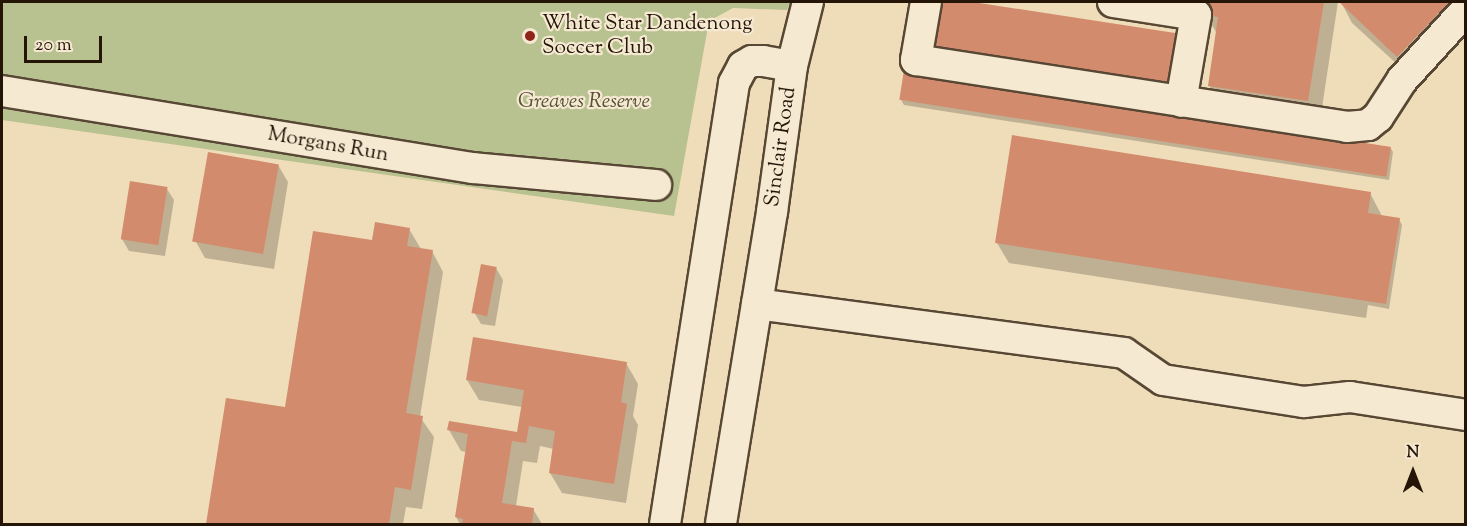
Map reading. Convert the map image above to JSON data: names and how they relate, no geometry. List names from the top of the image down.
{
  "streets": {
    "street": ["Morgans Run", "Sinclair Road"]
  },
  "parks": ["Greaves Reserve"],
  "places": ["White Star Dandenong Soccer Club"],
  "scale_bar": "20 m",
  "north": "top"
}
